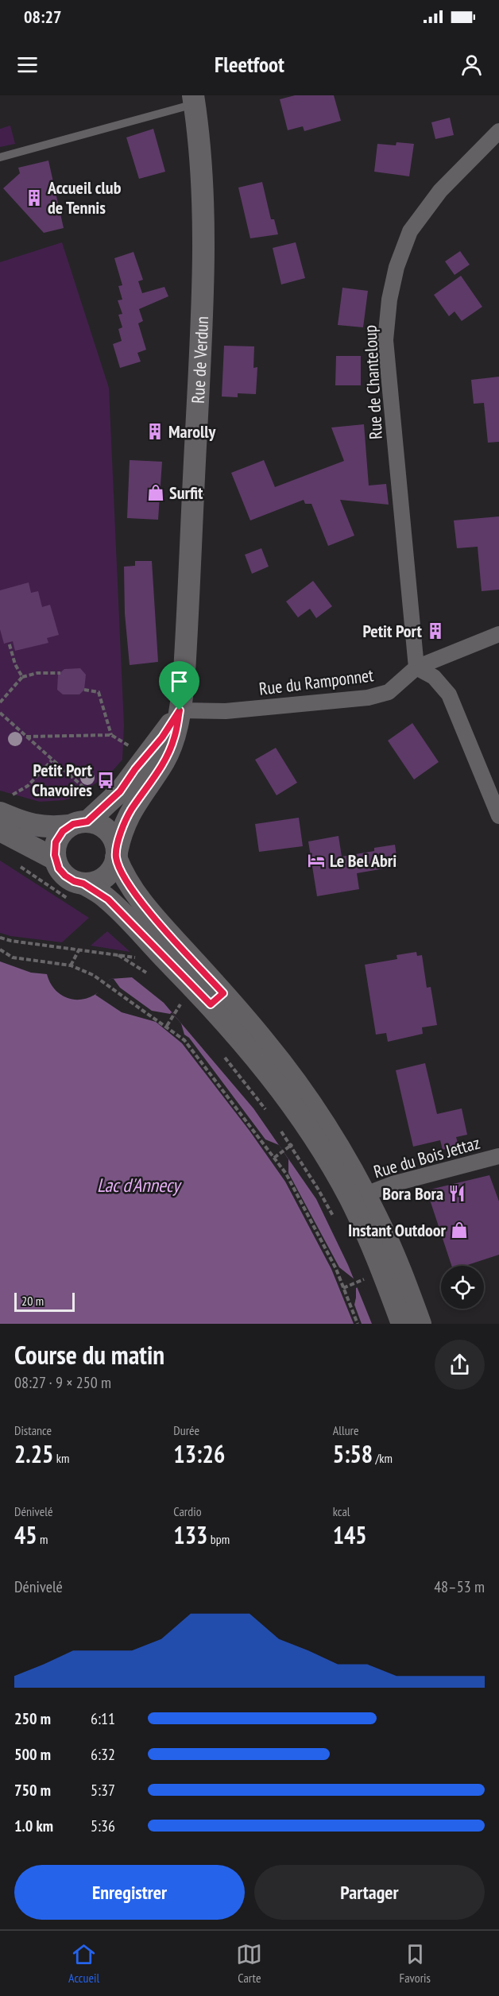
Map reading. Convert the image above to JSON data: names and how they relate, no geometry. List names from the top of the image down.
{
  "streets": {
    "main road": ["Rue de Verdun"],
    "street": ["Rue de Chanteloup", "Rue du Ramponnet", "Rue du Bois Jettaz"]
  },
  "crossings": [
    ["Rue de Verdun", "Rue du Ramponnet"],
    ["Rue de Chanteloup", "Rue du Ramponnet"]
  ],
  "water": ["Lac d'Annecy"],
  "places": {
    "building": ["Accueil club de Tennis", "Marolly", "Petit Port"],
    "shop": ["Surfit", "Instant Outdoor"],
    "bus stop": ["Petit Port Chavoires"],
    "hotel": ["Le Bel Abri"],
    "restaurant": ["Bora Bora"]
  },
  "scale_bar": "20 m",
  "page": {
    "status": "08:27",
    "header": "Fleetfoot",
    "scale": "20 m",
    "heading": ["Course du matin", "08:27 · 9 × 250 m"],
    "stats": [
      ["Distance", "2.25 km"],
      ["Durée", "13:26"],
      ["Allure", "5:58 /km"],
      ["Dénivelé", "45 m"],
      ["Cardio", "133 bpm"],
      ["kcal", "145"]
    ],
    "chart": ["Dénivelé", "48–53 m"],
    "list": [
      {
        "name": "250 m",
        "note": "6:11"
      },
      {
        "name": "500 m",
        "note": "6:32"
      },
      {
        "name": "750 m",
        "note": "5:37"
      },
      {
        "name": "1.0 km",
        "note": "5:36"
      }
    ],
    "buttons": ["Enregistrer", "Partager"],
    "tabs": ["Accueil", "Carte", "Favoris"]
  }
}
